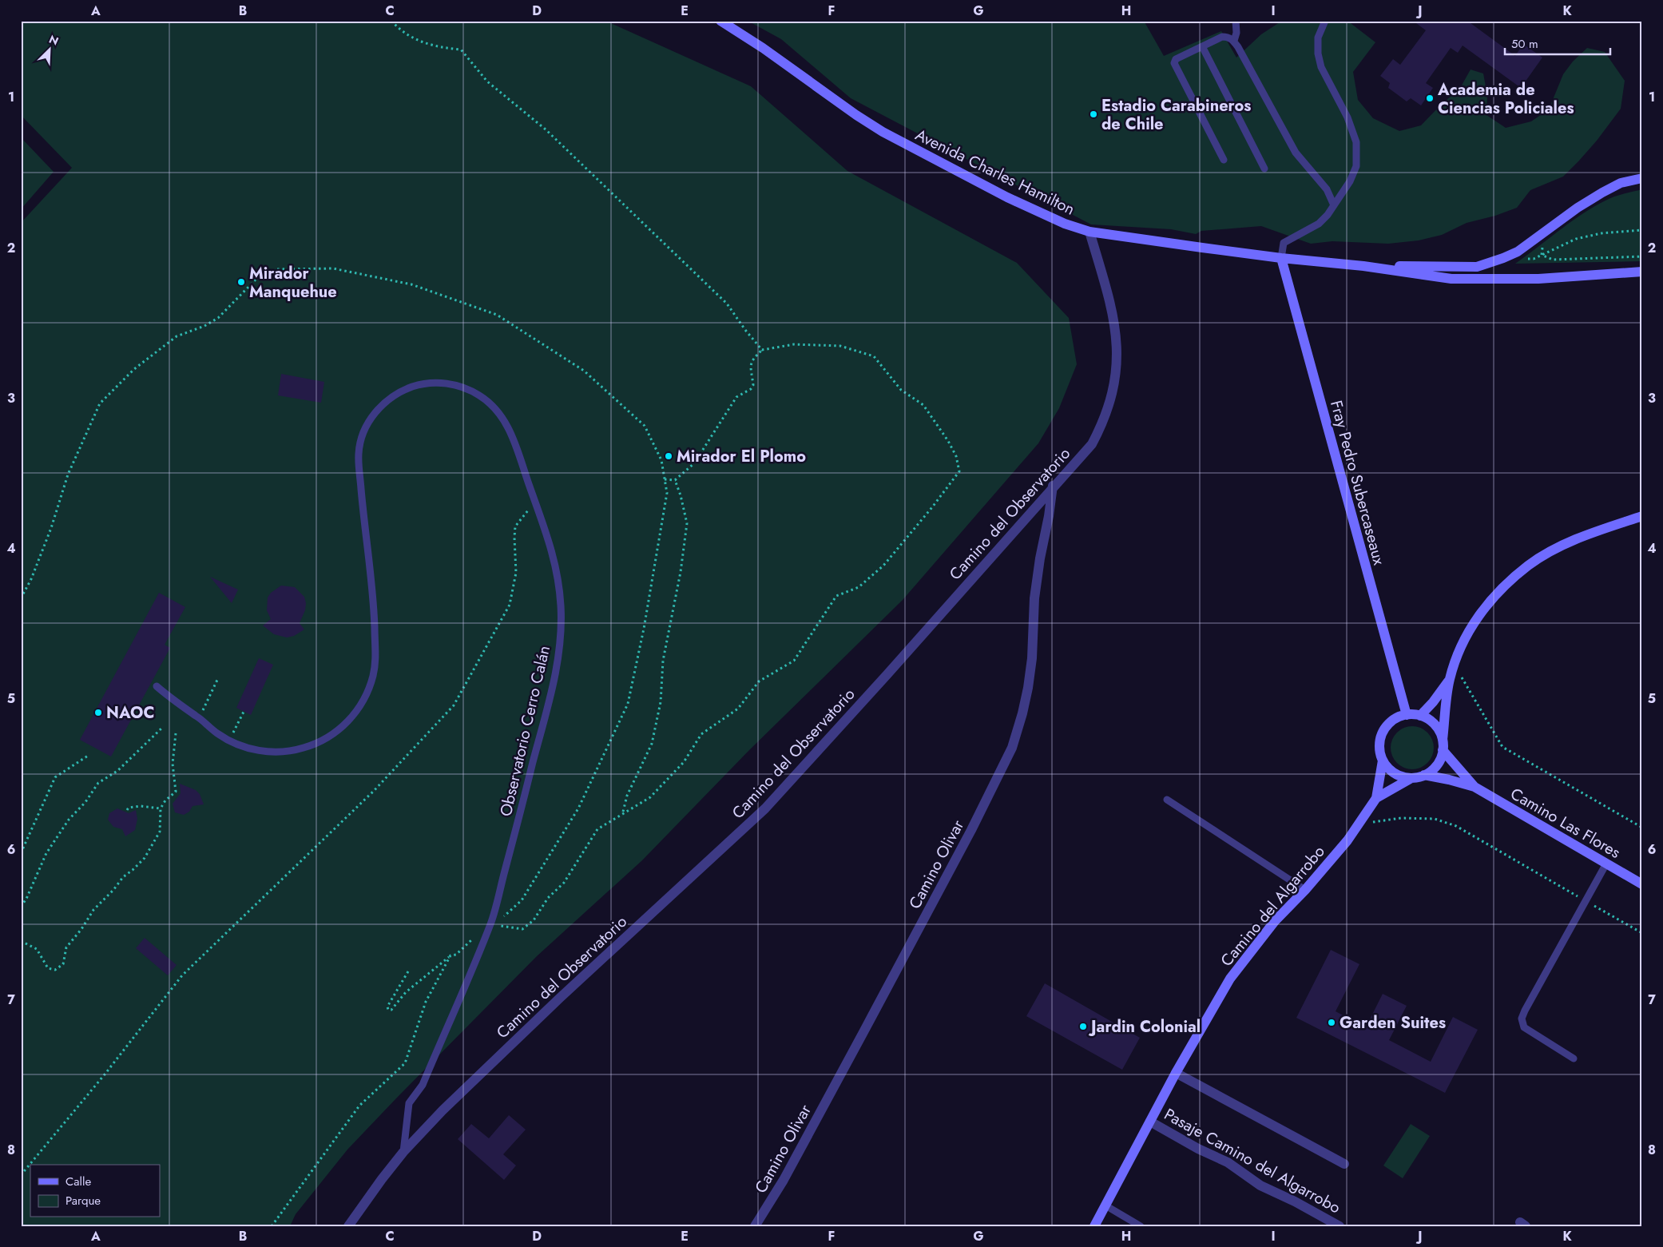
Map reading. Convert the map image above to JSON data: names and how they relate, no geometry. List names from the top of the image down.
{
  "streets": {
    "street": [
      "Avenida Charles Hamilton",
      "Fray Pedro Subercaseaux",
      "Camino del Observatorio",
      "Camino Las Flores",
      "Camino Olivar",
      "Camino del Algarrobo",
      "Pasaje Camino del Algarrobo"
    ],
    "lane": ["Observatorio Cerro Calán"]
  },
  "crossings": [
    ["Avenida Charles Hamilton", "Fray Pedro Subercaseaux"],
    ["Avenida Charles Hamilton", "Camino del Observatorio"],
    ["Fray Pedro Subercaseaux", "Camino Las Flores"],
    ["Fray Pedro Subercaseaux", "Camino del Algarrobo"],
    ["Camino del Observatorio", "Observatorio Cerro Calán"],
    ["Camino del Observatorio", "Camino Olivar"],
    ["Camino Las Flores", "Camino del Algarrobo"],
    ["Camino del Algarrobo", "Pasaje Camino del Algarrobo"]
  ],
  "places": [
    "Academia de Ciencias Policiales",
    "Estadio Carabineros de Chile",
    "Mirador Manquehue",
    "Mirador El Plomo",
    "NAOC",
    "Garden Suites",
    "Jardin Colonial"
  ],
  "legend": ["Calle", "Parque"],
  "scale_bar": "50 m",
  "north": "top right",
  "grid": {
    "columns": [
      "A",
      "B",
      "C",
      "D",
      "E",
      "F",
      "G",
      "H",
      "I",
      "J",
      "K"
    ],
    "rows": [
      "1",
      "2",
      "3",
      "4",
      "5",
      "6",
      "7",
      "8"
    ]
  }
}
